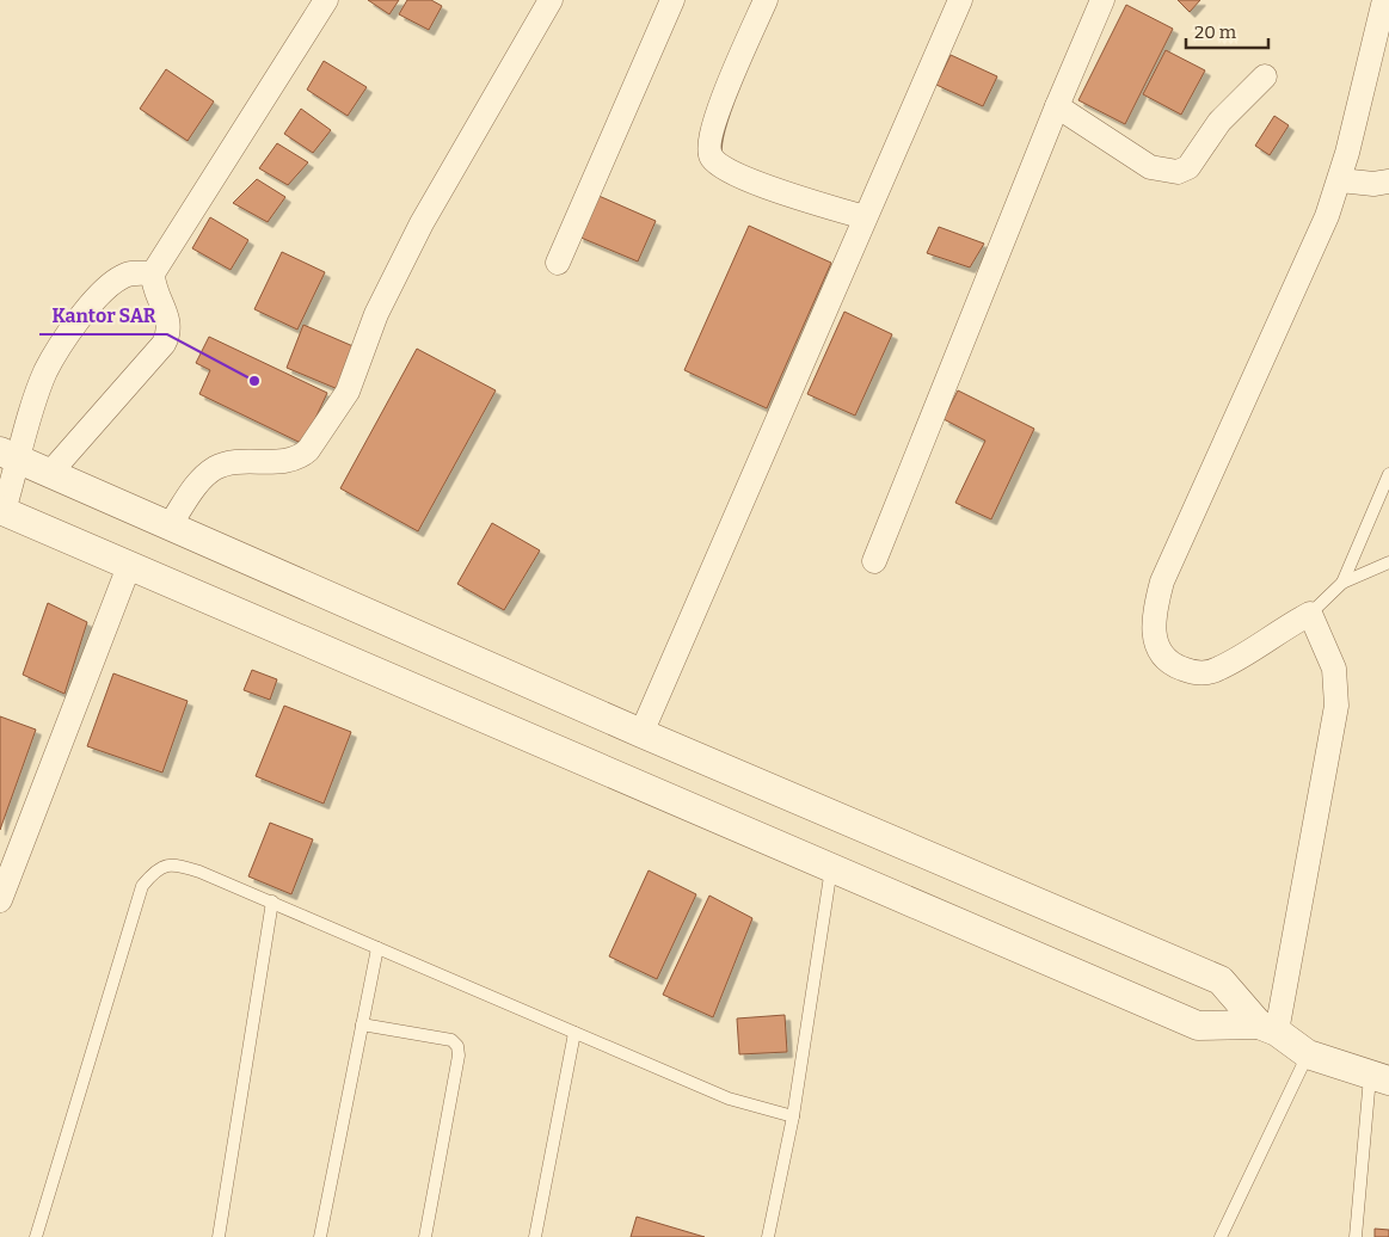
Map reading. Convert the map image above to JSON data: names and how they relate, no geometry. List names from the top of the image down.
{
  "places": ["Kantor SAR"],
  "scale_bar": "20 m"
}
